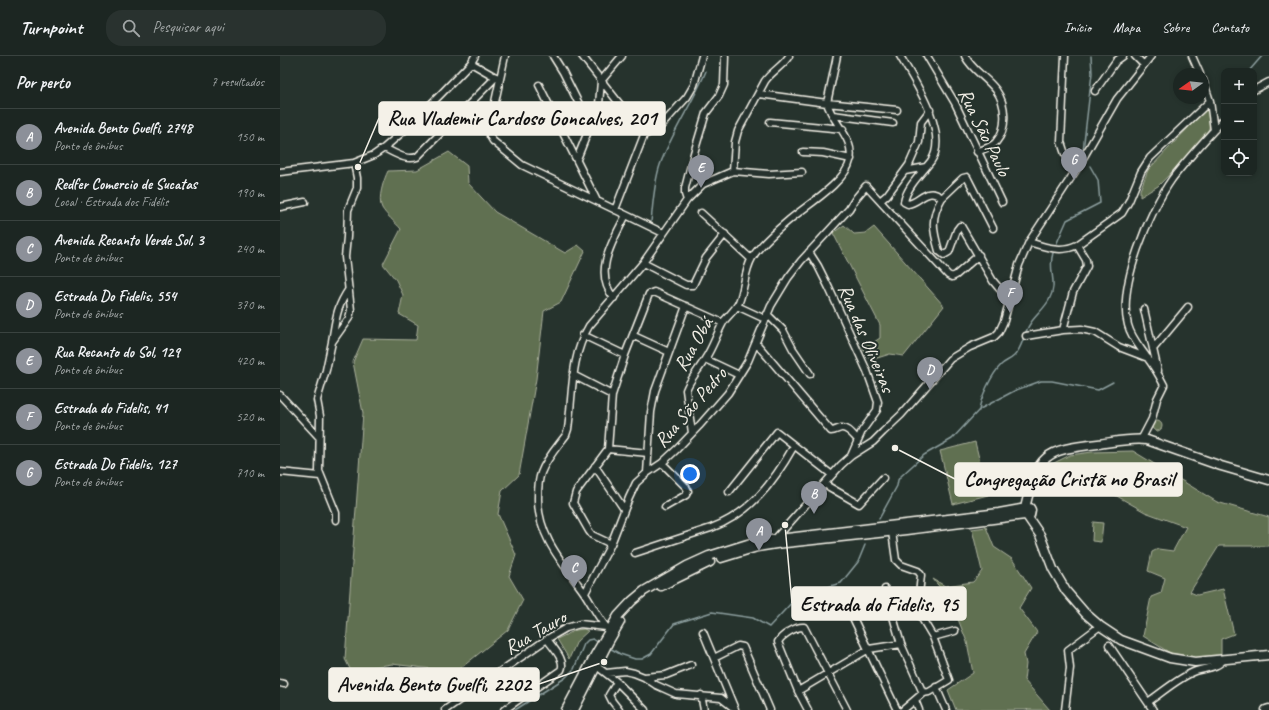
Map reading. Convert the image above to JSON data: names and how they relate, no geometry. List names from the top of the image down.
{
  "streets": {
    "street": [
      "Rua São Paulo",
      "Rua das Oliveiras",
      "Rua Obá",
      "Rua São Pedro",
      "Rua Tauro"
    ]
  },
  "crossings": [
    ["Rua das Oliveiras", "Rua São Pedro"],
    ["Rua Obá", "Rua São Pedro"]
  ],
  "places": [
    "Rua Vlademir Cardoso Goncalves, 201",
    "Congregação Cristã no Brasil",
    "Estrada do Fidelis, 95",
    "Avenida Bento Guelfi, 2202"
  ],
  "north": "left",
  "page": {
    "header": "Turnpoint",
    "search": "Pesquisar aqui",
    "nav": [
      "Início",
      "Mapa",
      "Sobre",
      "Contato"
    ],
    "heading": ["Por perto", "7 resultados"],
    "map_buttons": ["+", "−"],
    "list": [
      {
        "mark": "A",
        "name": "Avenida Bento Guelfi, 2748",
        "note": "Ponto de ônibus",
        "value": "150 m"
      },
      {
        "mark": "B",
        "name": "Redfer Comercio de Sucatas",
        "note": "Local · Estrada dos Fidélis",
        "value": "190 m"
      },
      {
        "mark": "C",
        "name": "Avenida Recanto Verde Sol, 3",
        "note": "Ponto de ônibus",
        "value": "240 m"
      },
      {
        "mark": "D",
        "name": "Estrada Do Fidelis, 554",
        "note": "Ponto de ônibus",
        "value": "370 m"
      },
      {
        "mark": "E",
        "name": "Rua Recanto do Sol, 129",
        "note": "Ponto de ônibus",
        "value": "420 m"
      },
      {
        "mark": "F",
        "name": "Estrada do Fidelis, 41",
        "note": "Ponto de ônibus",
        "value": "520 m"
      },
      {
        "mark": "G",
        "name": "Estrada Do Fidelis, 127",
        "note": "Ponto de ônibus",
        "value": "710 m"
      }
    ],
    "pins": [
      "G",
      "E",
      "F",
      "D",
      "B",
      "A",
      "C"
    ]
  }
}
